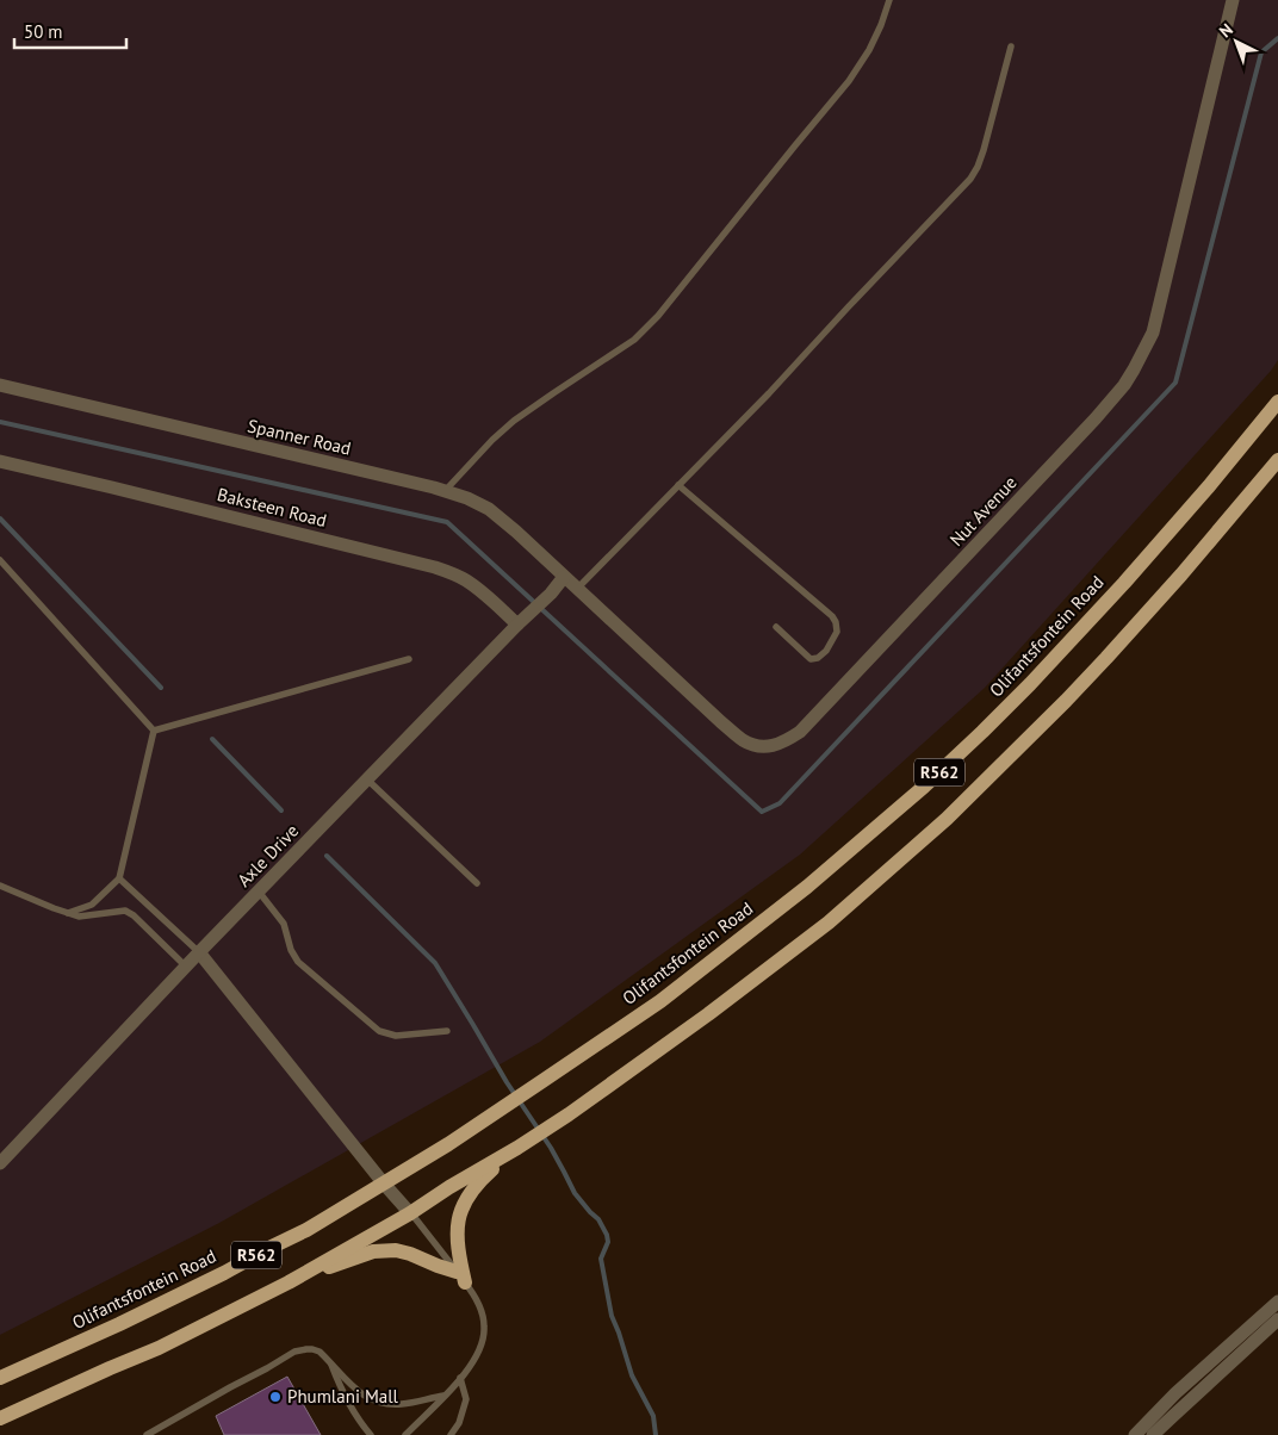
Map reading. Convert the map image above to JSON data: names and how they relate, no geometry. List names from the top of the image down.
{
  "streets": {
    "main road": ["Olifantsfontein Road", "R562"],
    "street": [
      "Spanner Road",
      "Baksteen Road",
      "Nut Avenue",
      "Axle Drive"
    ]
  },
  "crossings": [
    ["Spanner Road", "Nut Avenue"],
    ["Spanner Road", "Axle Drive"],
    ["Baksteen Road", "Axle Drive"],
    ["Nut Avenue", "Axle Drive"]
  ],
  "places": ["Phumlani Mall"],
  "scale_bar": "50 m",
  "north": "top left"
}
